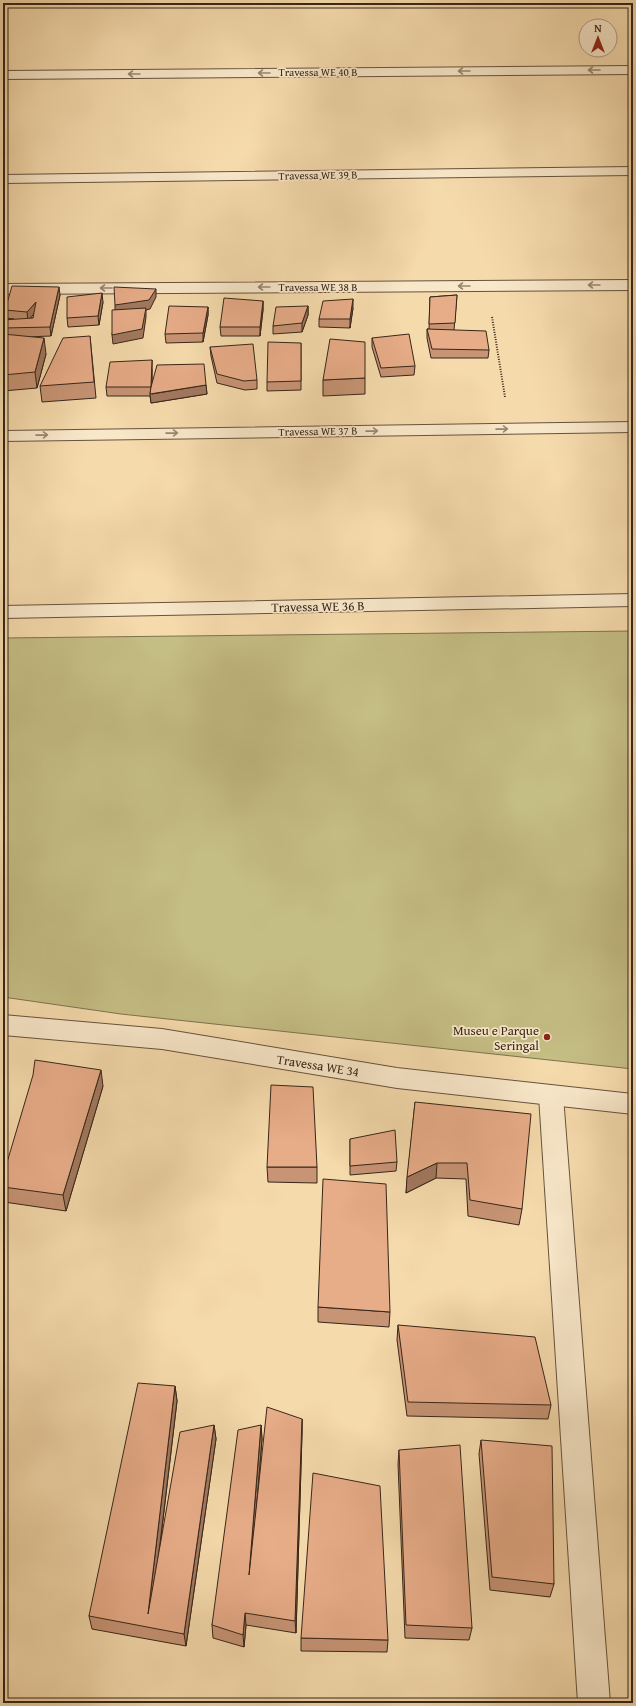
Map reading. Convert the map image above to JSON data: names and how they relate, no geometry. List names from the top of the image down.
{
  "streets": {
    "street": [
      "Travessa WE 40 B",
      "Travessa WE 39 B",
      "Travessa WE 38 B",
      "Travessa WE 37 B",
      "Travessa WE 36 B",
      "Travessa WE 34"
    ]
  },
  "one_way": ["Travessa WE 40 B", "Travessa WE 38 B", "Travessa WE 37 B"],
  "places": ["Museu e Parque Seringal"],
  "north": "top"
}
